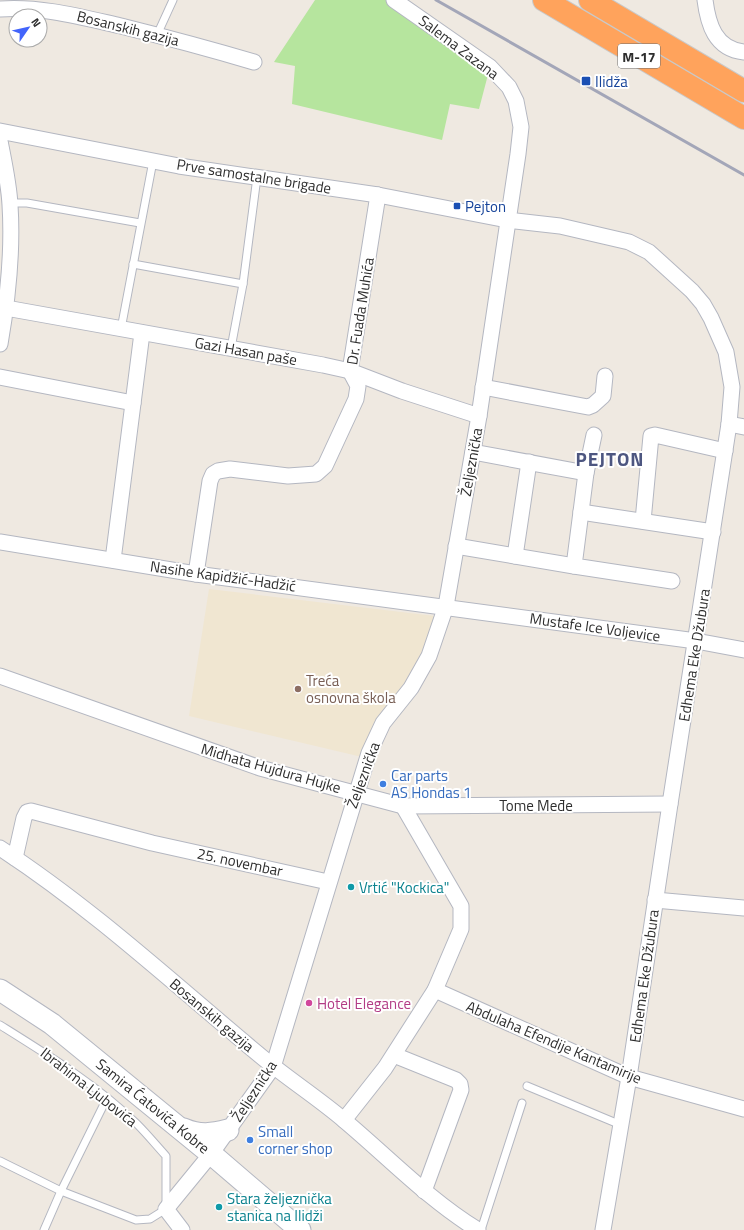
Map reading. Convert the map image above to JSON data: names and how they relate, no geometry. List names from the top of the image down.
{
  "streets": {
    "highway": ["M-17"],
    "main road": ["Samira Ćatovića Kobre"],
    "street": [
      "Bosanskih gazija",
      "Salema Zazana",
      "Prve samostalne brigade",
      "Dr. Fuada Muhića",
      "Gazi Hasan paše",
      "Željeznička",
      "Nasihe Kapidžić-Hadžić",
      "Mustafe Ice Voljevice",
      "Edhema Eke Džubura",
      "Midhata Hujdura Hujke",
      "Tome Međe",
      "25. novembar",
      "Abdulaha Efendije Kantamirije"
    ],
    "lane": ["Ibrahima Ljubovića"]
  },
  "crossings": [
    ["Bosanskih gazija", "Željeznička"],
    ["Bosanskih gazija", "25. novembar"],
    ["Salema Zazana", "Prve samostalne brigade"],
    ["Salema Zazana", "Željeznička"],
    ["Salema Zazana", "Edhema Eke Džubura"],
    ["Prve samostalne brigade", "Dr. Fuada Muhića"],
    ["Prve samostalne brigade", "Željeznička"],
    ["Prve samostalne brigade", "Edhema Eke Džubura"],
    ["Dr. Fuada Muhića", "Gazi Hasan paše"],
    ["Dr. Fuada Muhića", "Nasihe Kapidžić-Hadžić"],
    ["Gazi Hasan paše", "Željeznička"],
    ["Željeznička", "Nasihe Kapidžić-Hadžić"],
    ["Željeznička", "Mustafe Ice Voljevice"],
    ["Željeznička", "Edhema Eke Džubura"],
    ["Željeznička", "Midhata Hujdura Hujke"],
    ["Željeznička", "25. novembar"],
    ["Željeznička", "Ibrahima Ljubovića"],
    ["Željeznička", "Samira Ćatovića Kobre"],
    ["Nasihe Kapidžić-Hadžić", "Mustafe Ice Voljevice"],
    ["Mustafe Ice Voljevice", "Edhema Eke Džubura"],
    ["Edhema Eke Džubura", "Tome Međe"],
    ["Edhema Eke Džubura", "Abdulaha Efendije Kantamirije"],
    ["Midhata Hujdura Hujke", "Tome Međe"]
  ],
  "districts": ["PEJTON"],
  "places": {
    "transit": ["Ilidža", "Pejton"],
    "other": [
      "Treća osnovna škola",
      "Car parts AS Hondas 1",
      "Vrtić \"Kockica\"",
      "Hotel Elegance",
      "Small corner shop",
      "Stara željeznička stanica na Ilidži"
    ]
  },
  "north": "top right"
}
